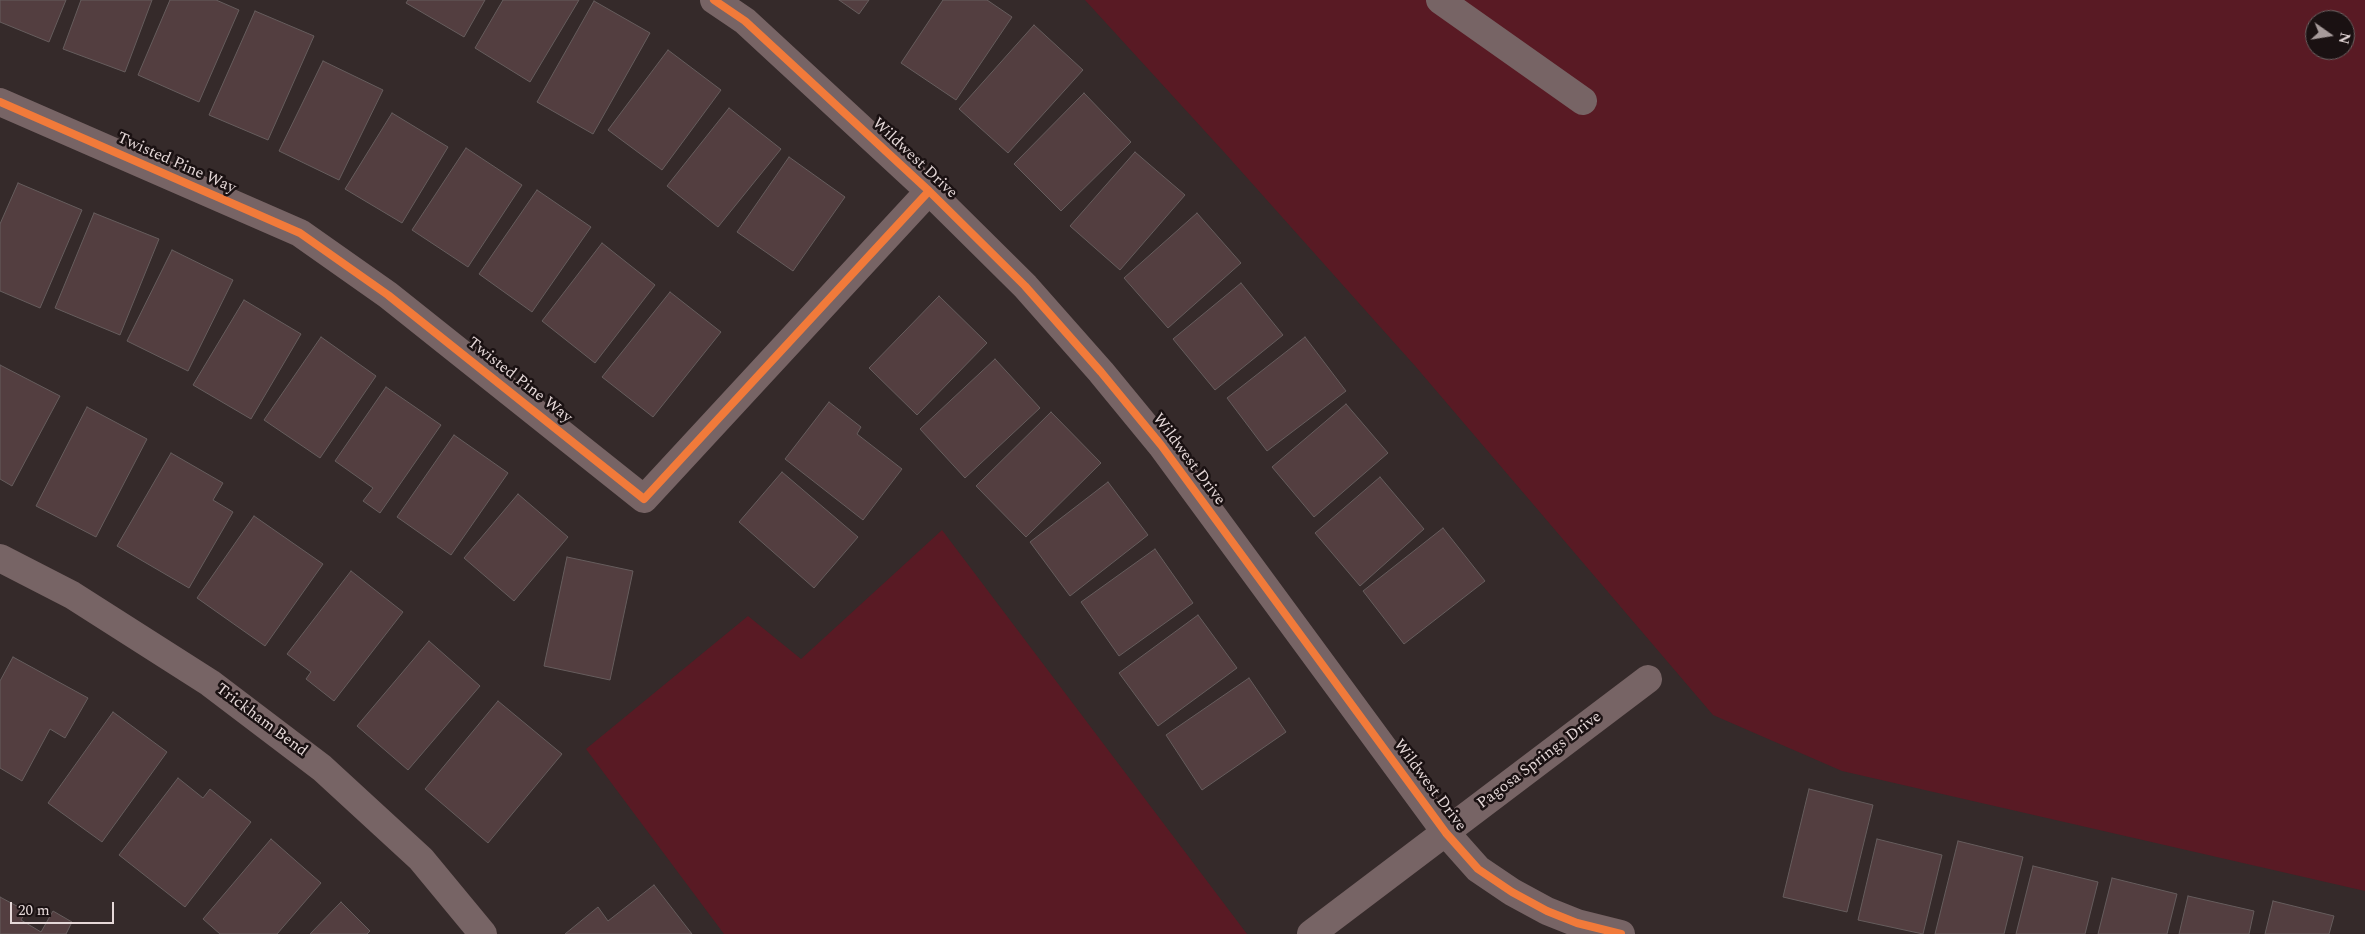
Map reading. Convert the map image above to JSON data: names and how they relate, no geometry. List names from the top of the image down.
{
  "streets": {
    "street": [
      "Wildwest Drive",
      "Twisted Pine Way",
      "Trickham Bend",
      "Pagosa Springs Drive"
    ]
  },
  "crossings": [
    ["Wildwest Drive", "Twisted Pine Way"],
    ["Wildwest Drive", "Pagosa Springs Drive"]
  ],
  "scale_bar": "20 m",
  "north": "right"
}
